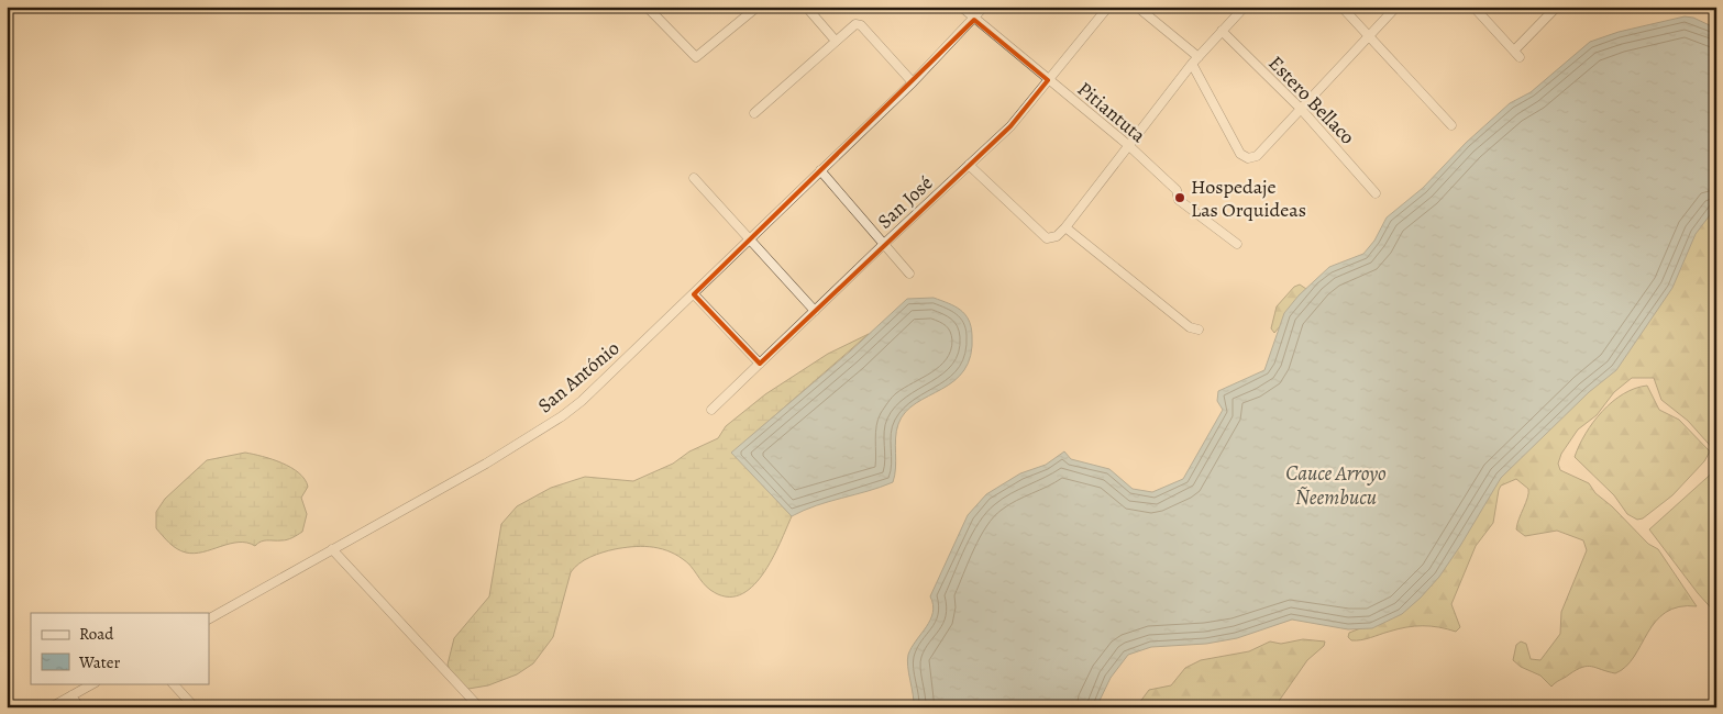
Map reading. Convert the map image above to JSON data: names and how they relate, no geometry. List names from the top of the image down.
{
  "streets": {
    "street": [
      "Estero Bellaco",
      "Pitiantuta",
      "San José",
      "San António"
    ]
  },
  "crossings": [
    ["Pitiantuta", "San José"],
    ["Pitiantuta", "San António"]
  ],
  "water": ["Cauce Arroyo Ñeembucu"],
  "places": ["Hospedaje Las Orquideas"],
  "legend": ["Road", "Water"]
}
